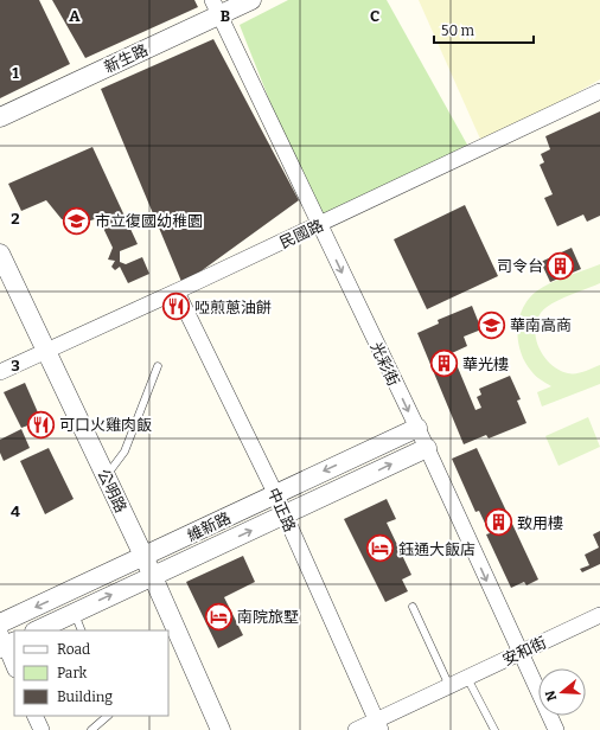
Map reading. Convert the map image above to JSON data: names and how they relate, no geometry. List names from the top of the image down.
{
  "streets": {
    "street": [
      "新生路",
      "民國路",
      "光彩街",
      "公明路",
      "中正路",
      "維新路",
      "安和街"
    ]
  },
  "crossings": [
    ["新生路", "光彩街"],
    ["民國路", "光彩街"],
    ["民國路", "公明路"],
    ["民國路", "中正路"],
    ["光彩街", "維新路"],
    ["光彩街", "安和街"],
    ["公明路", "維新路"],
    ["中正路", "維新路"],
    ["中正路", "安和街"]
  ],
  "one_way": ["光彩街"],
  "places": {
    "school or university": ["市立復國幼稚園", "華南高商"],
    "building": ["司令台", "華光樓", "致用樓"],
    "restaurant": ["啞煎蔥油餅", "可口火雞肉飯"],
    "hotel": ["鈺通大飯店", "南院旅墅"]
  },
  "legend": ["Road", "Park", "Building"],
  "scale_bar": "50 m",
  "north": "left",
  "grid": {
    "columns": ["A", "B", "C"],
    "rows": [
      "1",
      "2",
      "3",
      "4"
    ]
  }
}
